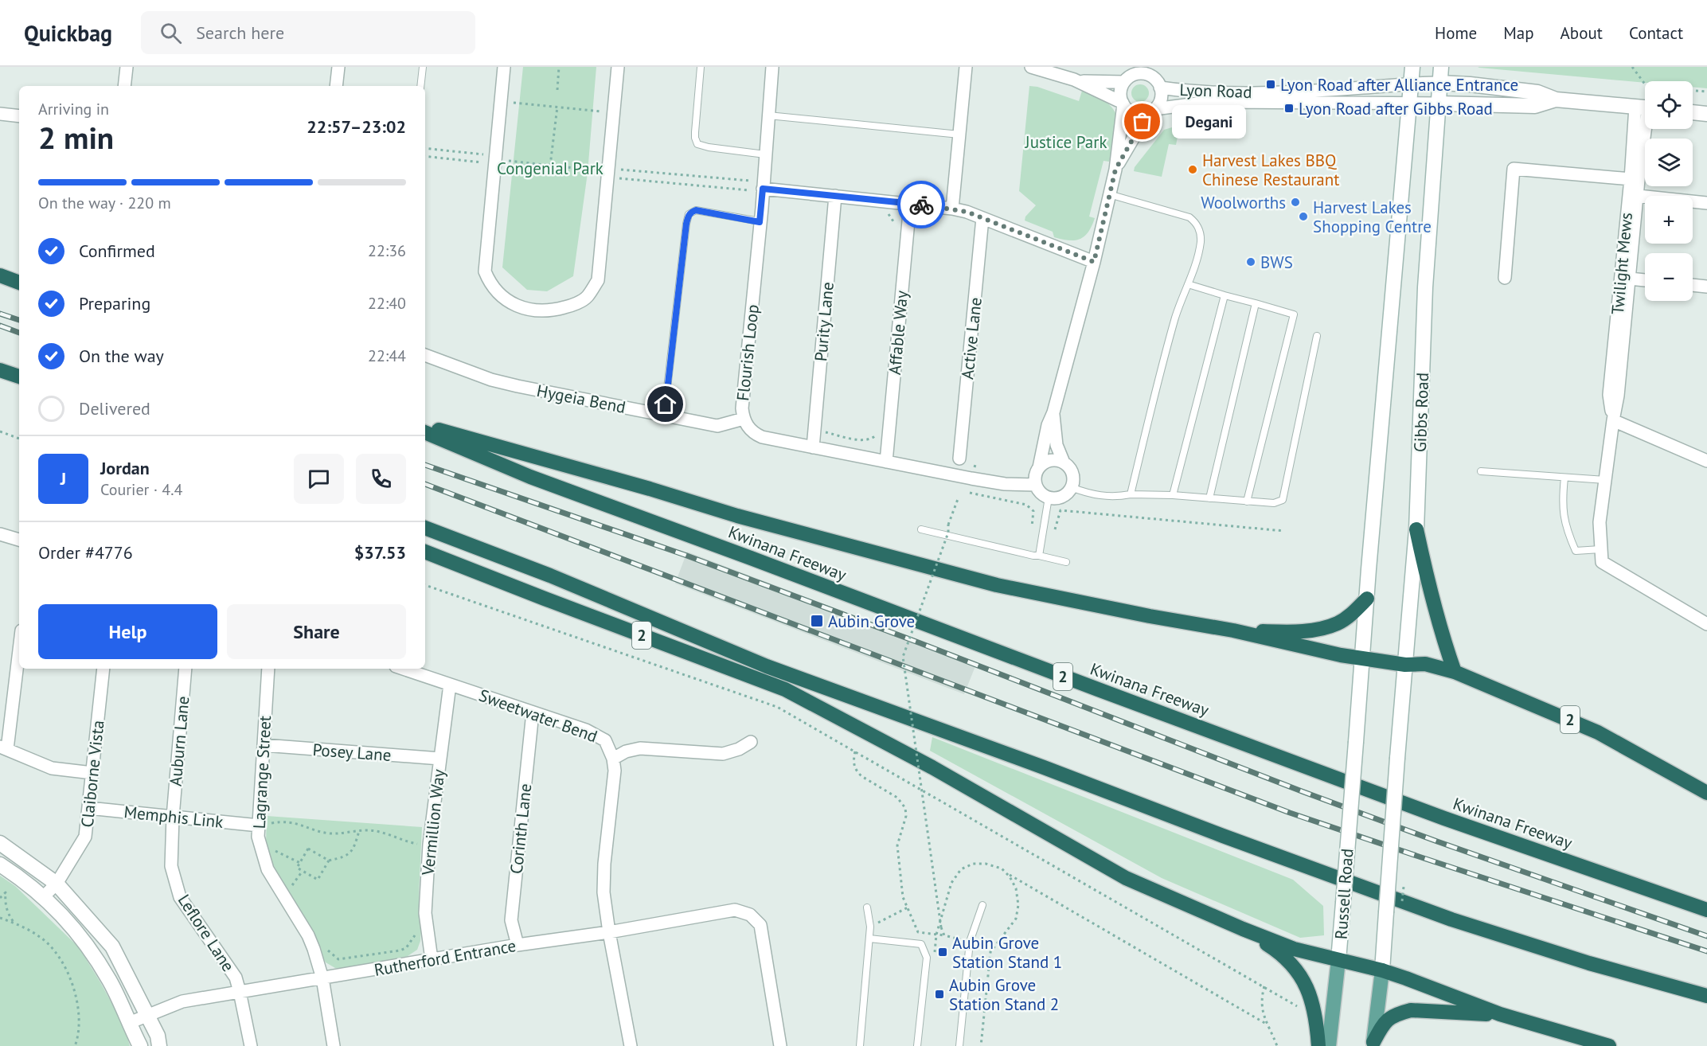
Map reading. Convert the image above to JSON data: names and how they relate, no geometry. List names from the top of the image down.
{
  "streets": {
    "highway": ["Kwinana Freeway", "2"],
    "main road": ["Lyon Road", "Gibbs Road", "Russell Road"],
    "street": [
      "Twilight Mews",
      "Purity Lane",
      "Affable Way",
      "Active Lane",
      "Flourish Loop",
      "Hygeia Bend",
      "Sweetwater Bend",
      "Auburn Lane",
      "Posey Lane",
      "Lagrange Street",
      "Claiborne Vista",
      "Memphis Link",
      "Vermillion Way",
      "Corinth Lane",
      "Leflore Lane",
      "Rutherford Entrance"
    ]
  },
  "crossings": [
    ["Lyon Road", "Gibbs Road"],
    ["Purity Lane", "Flourish Loop"],
    ["Affable Way", "Flourish Loop"],
    ["Flourish Loop", "Hygeia Bend"],
    ["Gibbs Road", "2"],
    ["2", "Russell Road"],
    ["Sweetwater Bend", "Vermillion Way"],
    ["Sweetwater Bend", "Corinth Lane"],
    ["Sweetwater Bend", "Rutherford Entrance"],
    ["Auburn Lane", "Memphis Link"],
    ["Auburn Lane", "Leflore Lane"],
    ["Posey Lane", "Lagrange Street"],
    ["Posey Lane", "Vermillion Way"],
    ["Lagrange Street", "Memphis Link"],
    ["Lagrange Street", "Rutherford Entrance"],
    ["Claiborne Vista", "Memphis Link"],
    ["Memphis Link", "Leflore Lane"],
    ["Vermillion Way", "Rutherford Entrance"],
    ["Corinth Lane", "Rutherford Entrance"],
    ["Leflore Lane", "Rutherford Entrance"]
  ],
  "parks": ["Justice Park", "Congenial Park"],
  "places": {
    "transit": [
      "Lyon Road after Alliance Entrance",
      "Lyon Road after Gibbs Road",
      "Aubin Grove",
      "Aubin Grove Station Stand 1",
      "Aubin Grove Station Stand 2"
    ],
    "other": [
      "Degani",
      "Harvest Lakes BBQ Chinese Restaurant",
      "Woolworths",
      "Harvest Lakes Shopping Centre",
      "BWS"
    ]
  },
  "page": {
    "header": "Quickbag",
    "search": "Search here",
    "nav": [
      "Home",
      "Map",
      "About",
      "Contact"
    ],
    "map_buttons": ["+", "−"],
    "heading": ["2 min", "Arriving in", "22:57–23:02"],
    "panel": [
      "Jordan",
      "Courier · 4.4",
      "Order #4776",
      "$37.53"
    ],
    "bubble": "Degani",
    "bar": "On the way · 220 m",
    "list": [
      ["Confirmed", "22:36"],
      ["Preparing", "22:40"],
      ["On the way", "22:44"],
      "Delivered"
    ],
    "round": "J",
    "buttons": ["Help", "Share"]
  }
}
